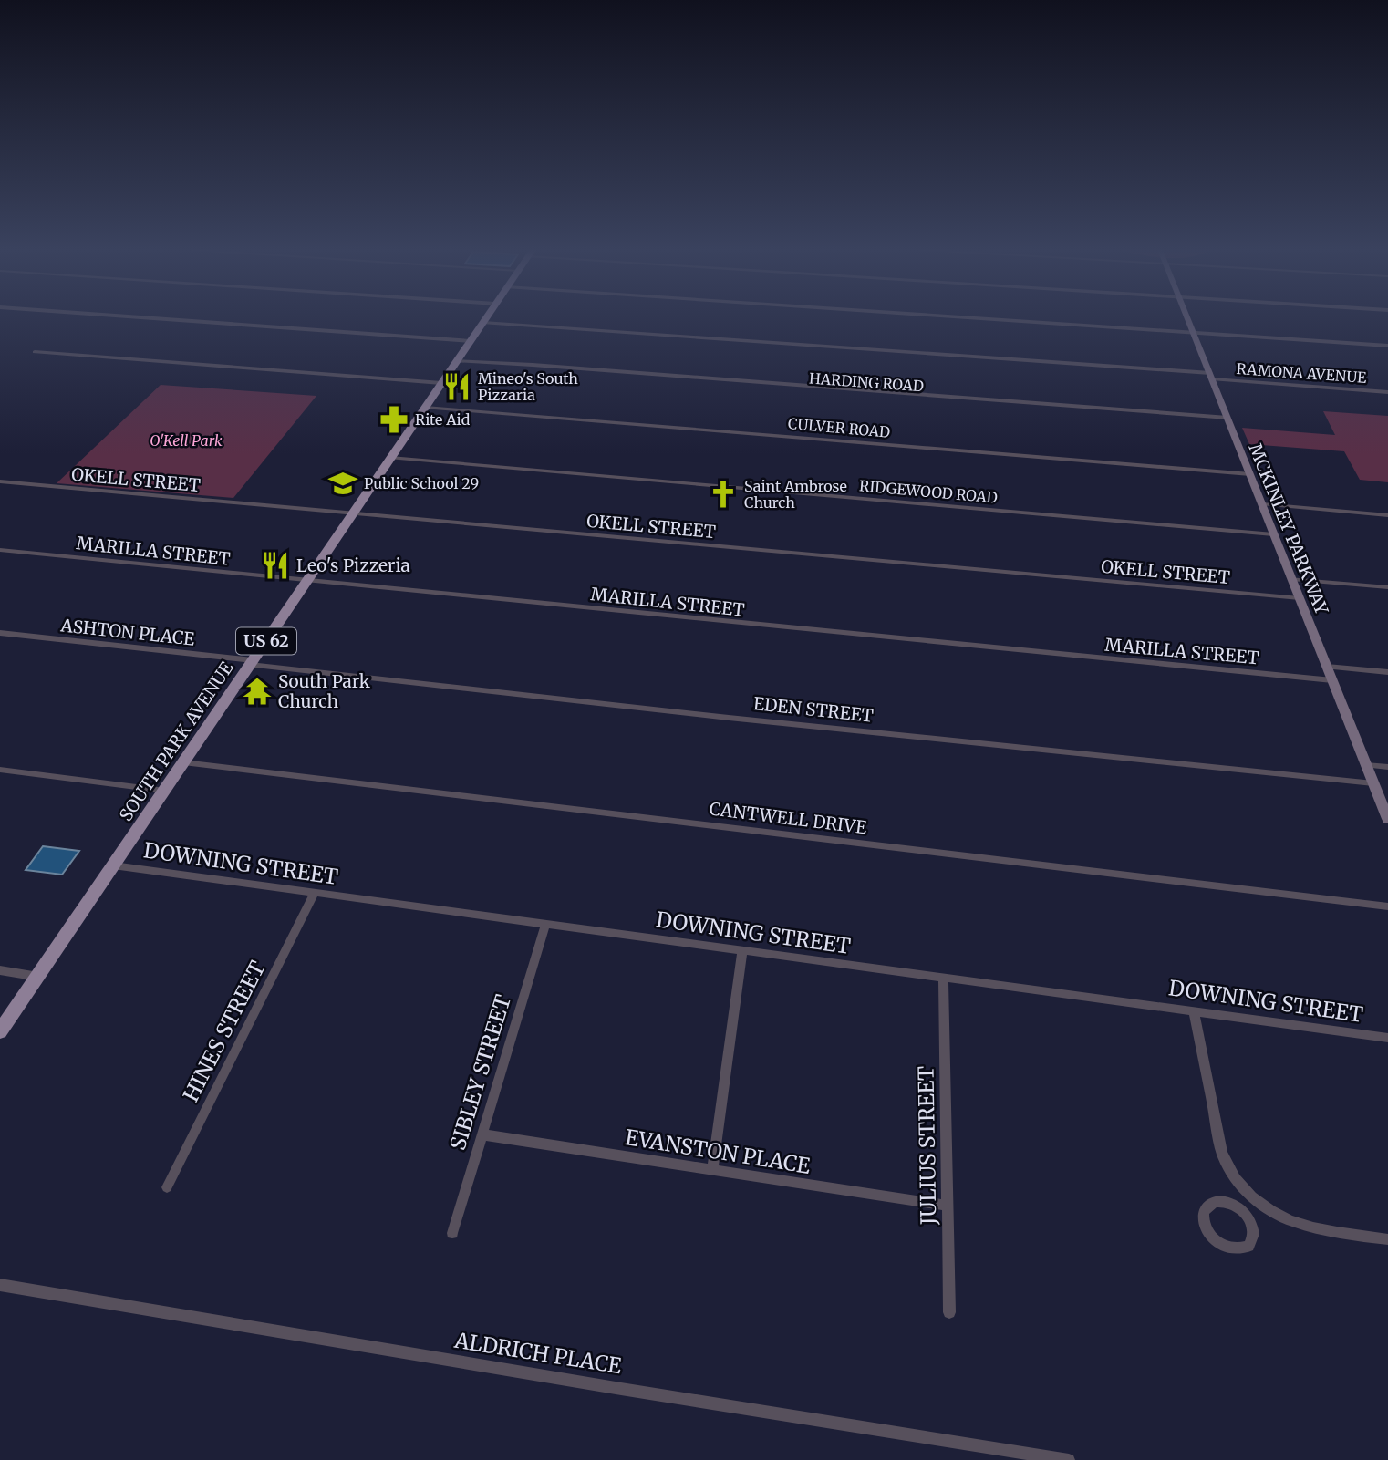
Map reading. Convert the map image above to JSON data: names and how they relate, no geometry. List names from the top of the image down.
{
  "streets": {
    "main road": ["US 62", "SOUTH PARK AVENUE"],
    "street": [
      "RAMONA AVENUE",
      "HARDING ROAD",
      "CULVER ROAD",
      "OKELL STREET",
      "RIDGEWOOD ROAD",
      "MCKINLEY PARKWAY",
      "MARILLA STREET",
      "ASHTON PLACE",
      "EDEN STREET",
      "CANTWELL DRIVE",
      "DOWNING STREET",
      "HINES STREET",
      "SIBLEY STREET",
      "JULIUS STREET",
      "EVANSTON PLACE",
      "ALDRICH PLACE"
    ]
  },
  "crossings": [
    ["RAMONA AVENUE", "MCKINLEY PARKWAY"],
    ["RAMONA AVENUE", "SOUTH PARK AVENUE"],
    ["HARDING ROAD", "MCKINLEY PARKWAY"],
    ["HARDING ROAD", "SOUTH PARK AVENUE"],
    ["CULVER ROAD", "MCKINLEY PARKWAY"],
    ["CULVER ROAD", "SOUTH PARK AVENUE"],
    ["OKELL STREET", "MCKINLEY PARKWAY"],
    ["OKELL STREET", "SOUTH PARK AVENUE"],
    ["RIDGEWOOD ROAD", "MCKINLEY PARKWAY"],
    ["RIDGEWOOD ROAD", "SOUTH PARK AVENUE"],
    ["MCKINLEY PARKWAY", "MARILLA STREET"],
    ["MCKINLEY PARKWAY", "EDEN STREET"],
    ["MARILLA STREET", "SOUTH PARK AVENUE"],
    ["ASHTON PLACE", "EDEN STREET"],
    ["ASHTON PLACE", "SOUTH PARK AVENUE"],
    ["EDEN STREET", "SOUTH PARK AVENUE"],
    ["SOUTH PARK AVENUE", "CANTWELL DRIVE"],
    ["SOUTH PARK AVENUE", "DOWNING STREET"],
    ["DOWNING STREET", "HINES STREET"],
    ["DOWNING STREET", "SIBLEY STREET"],
    ["DOWNING STREET", "JULIUS STREET"],
    ["SIBLEY STREET", "EVANSTON PLACE"],
    ["JULIUS STREET", "EVANSTON PLACE"]
  ],
  "parks": ["O'Kell Park"],
  "places": {
    "restaurant": ["Mineo's South Pizzaria", "Leo's Pizzeria"],
    "pharmacy": ["Rite Aid"],
    "school or university": ["Public School 29"],
    "church": ["Saint Ambrose Church"],
    "temple": ["South Park Church"]
  }
}
